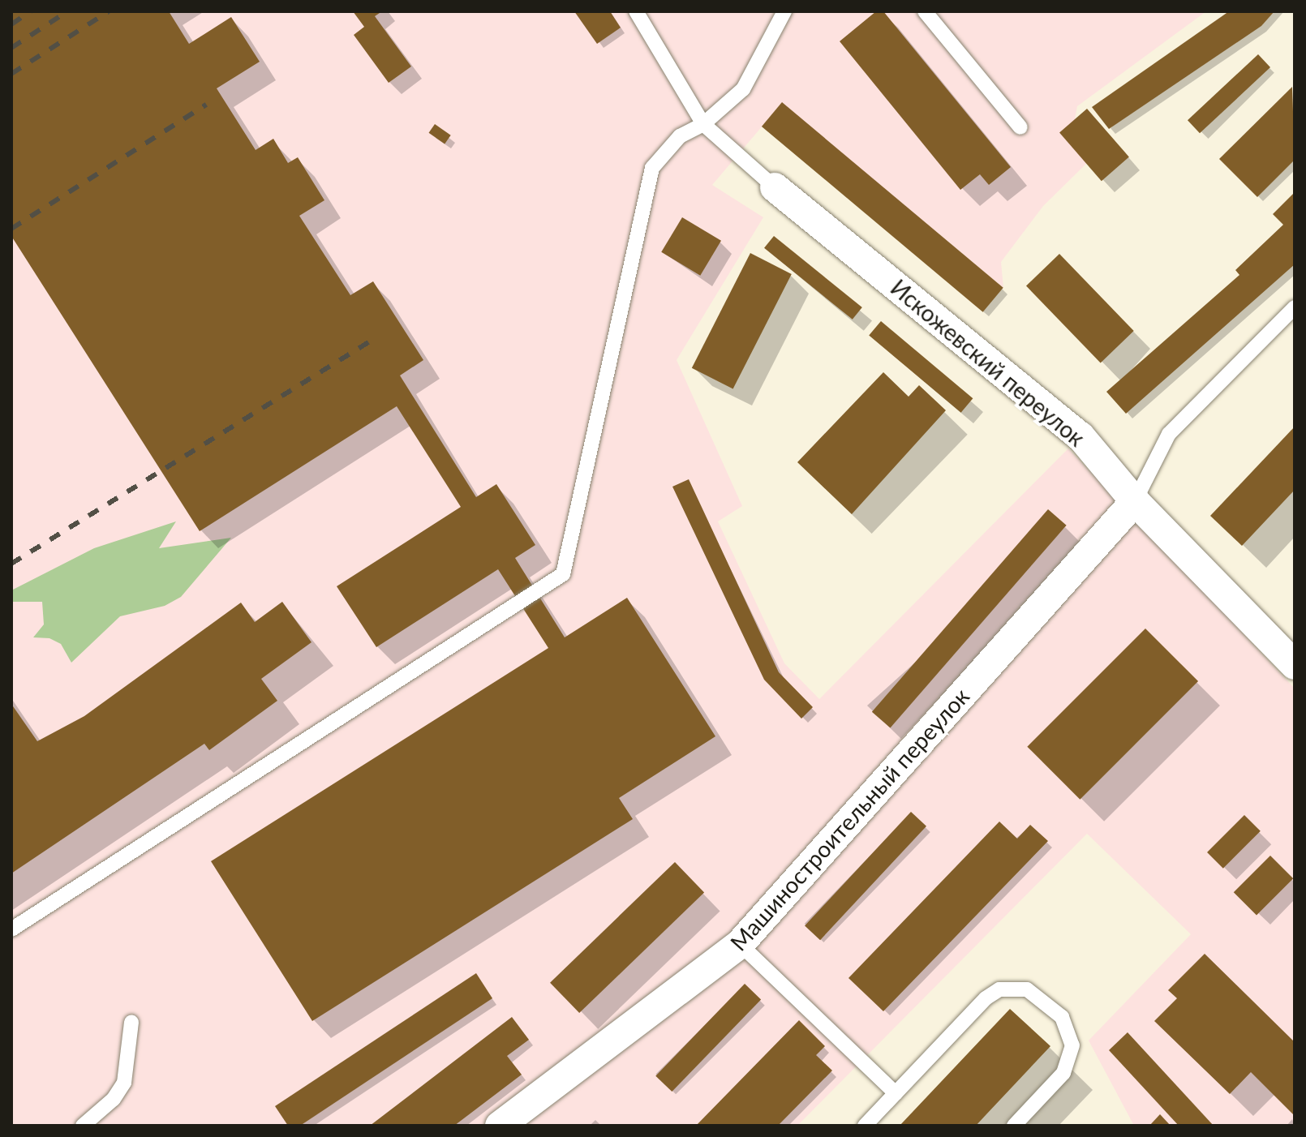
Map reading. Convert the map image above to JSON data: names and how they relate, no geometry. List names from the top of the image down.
{
  "streets": {
    "street": ["Искожевский переулок", "Машиностроительный переулок"]
  },
  "crossings": [
    ["Искожевский переулок", "Машиностроительный переулок"]
  ]
}
